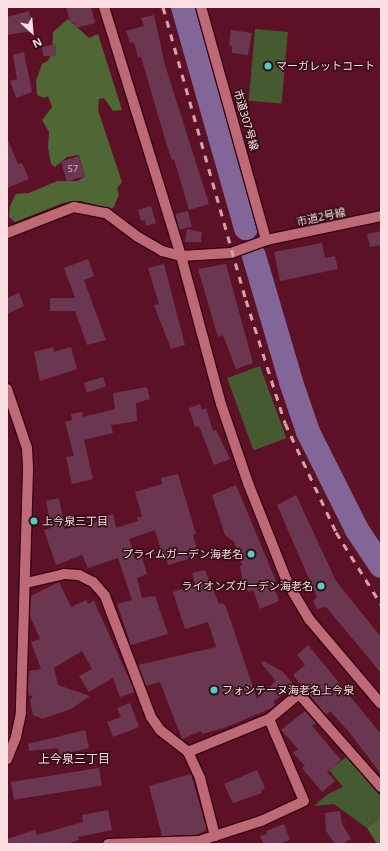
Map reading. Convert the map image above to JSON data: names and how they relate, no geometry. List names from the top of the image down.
{
  "streets": {
    "street": ["市道307号線", "市道2号線"]
  },
  "crossings": [
    ["市道307号線", "市道2号線"]
  ],
  "districts": ["上今泉三丁目"],
  "places": [
    "マーガレットコート",
    "上今泉三丁目",
    "プライムガーデン海老名",
    "ライオンズガーデン海老名",
    "フォンテーヌ海老名上今泉"
  ],
  "house_numbers": ["57"],
  "north": "bottom right"
}
